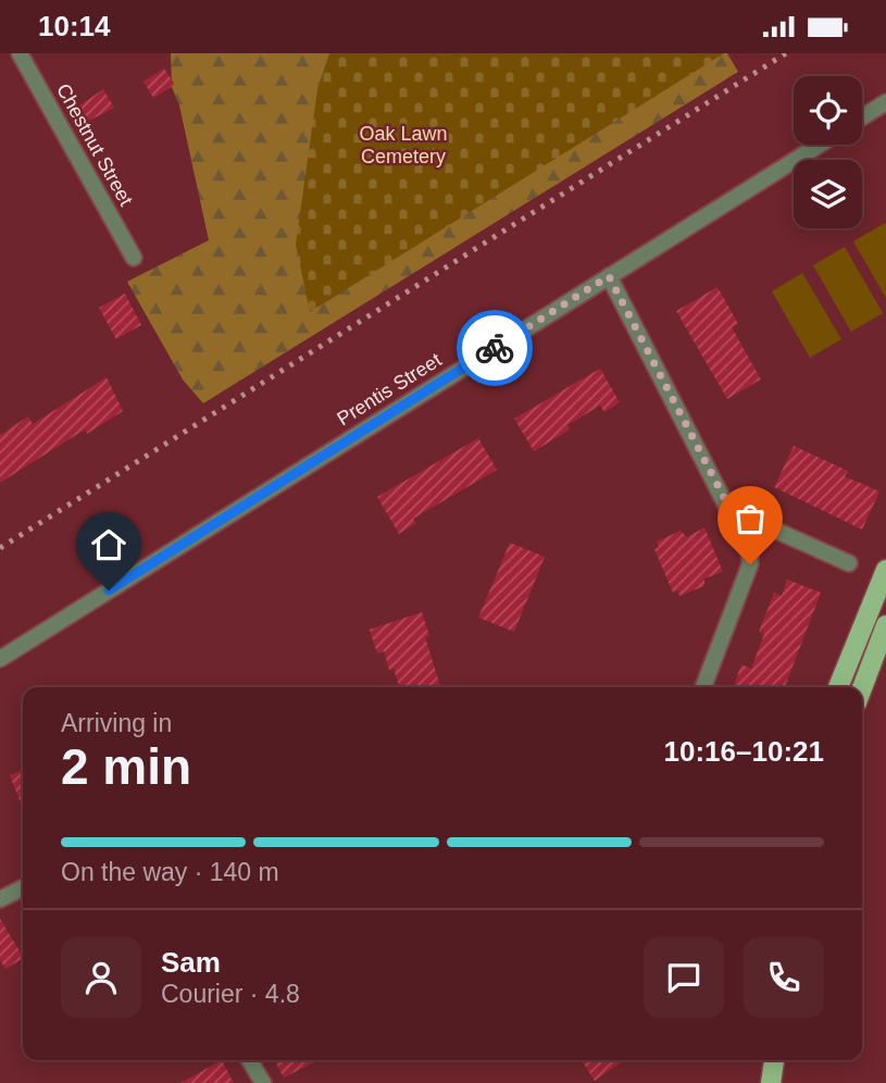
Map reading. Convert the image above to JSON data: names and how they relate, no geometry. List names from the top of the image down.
{
  "streets": {
    "street": ["Chestnut Street", "Prentis Street"]
  },
  "parks": ["Oak Lawn Cemetery"],
  "page": {
    "status": "10:14",
    "heading": ["2 min", "Arriving in", "10:16–10:21"],
    "panel": ["Sam", "Courier · 4.8"],
    "bar": "On the way · 140 m"
  }
}
